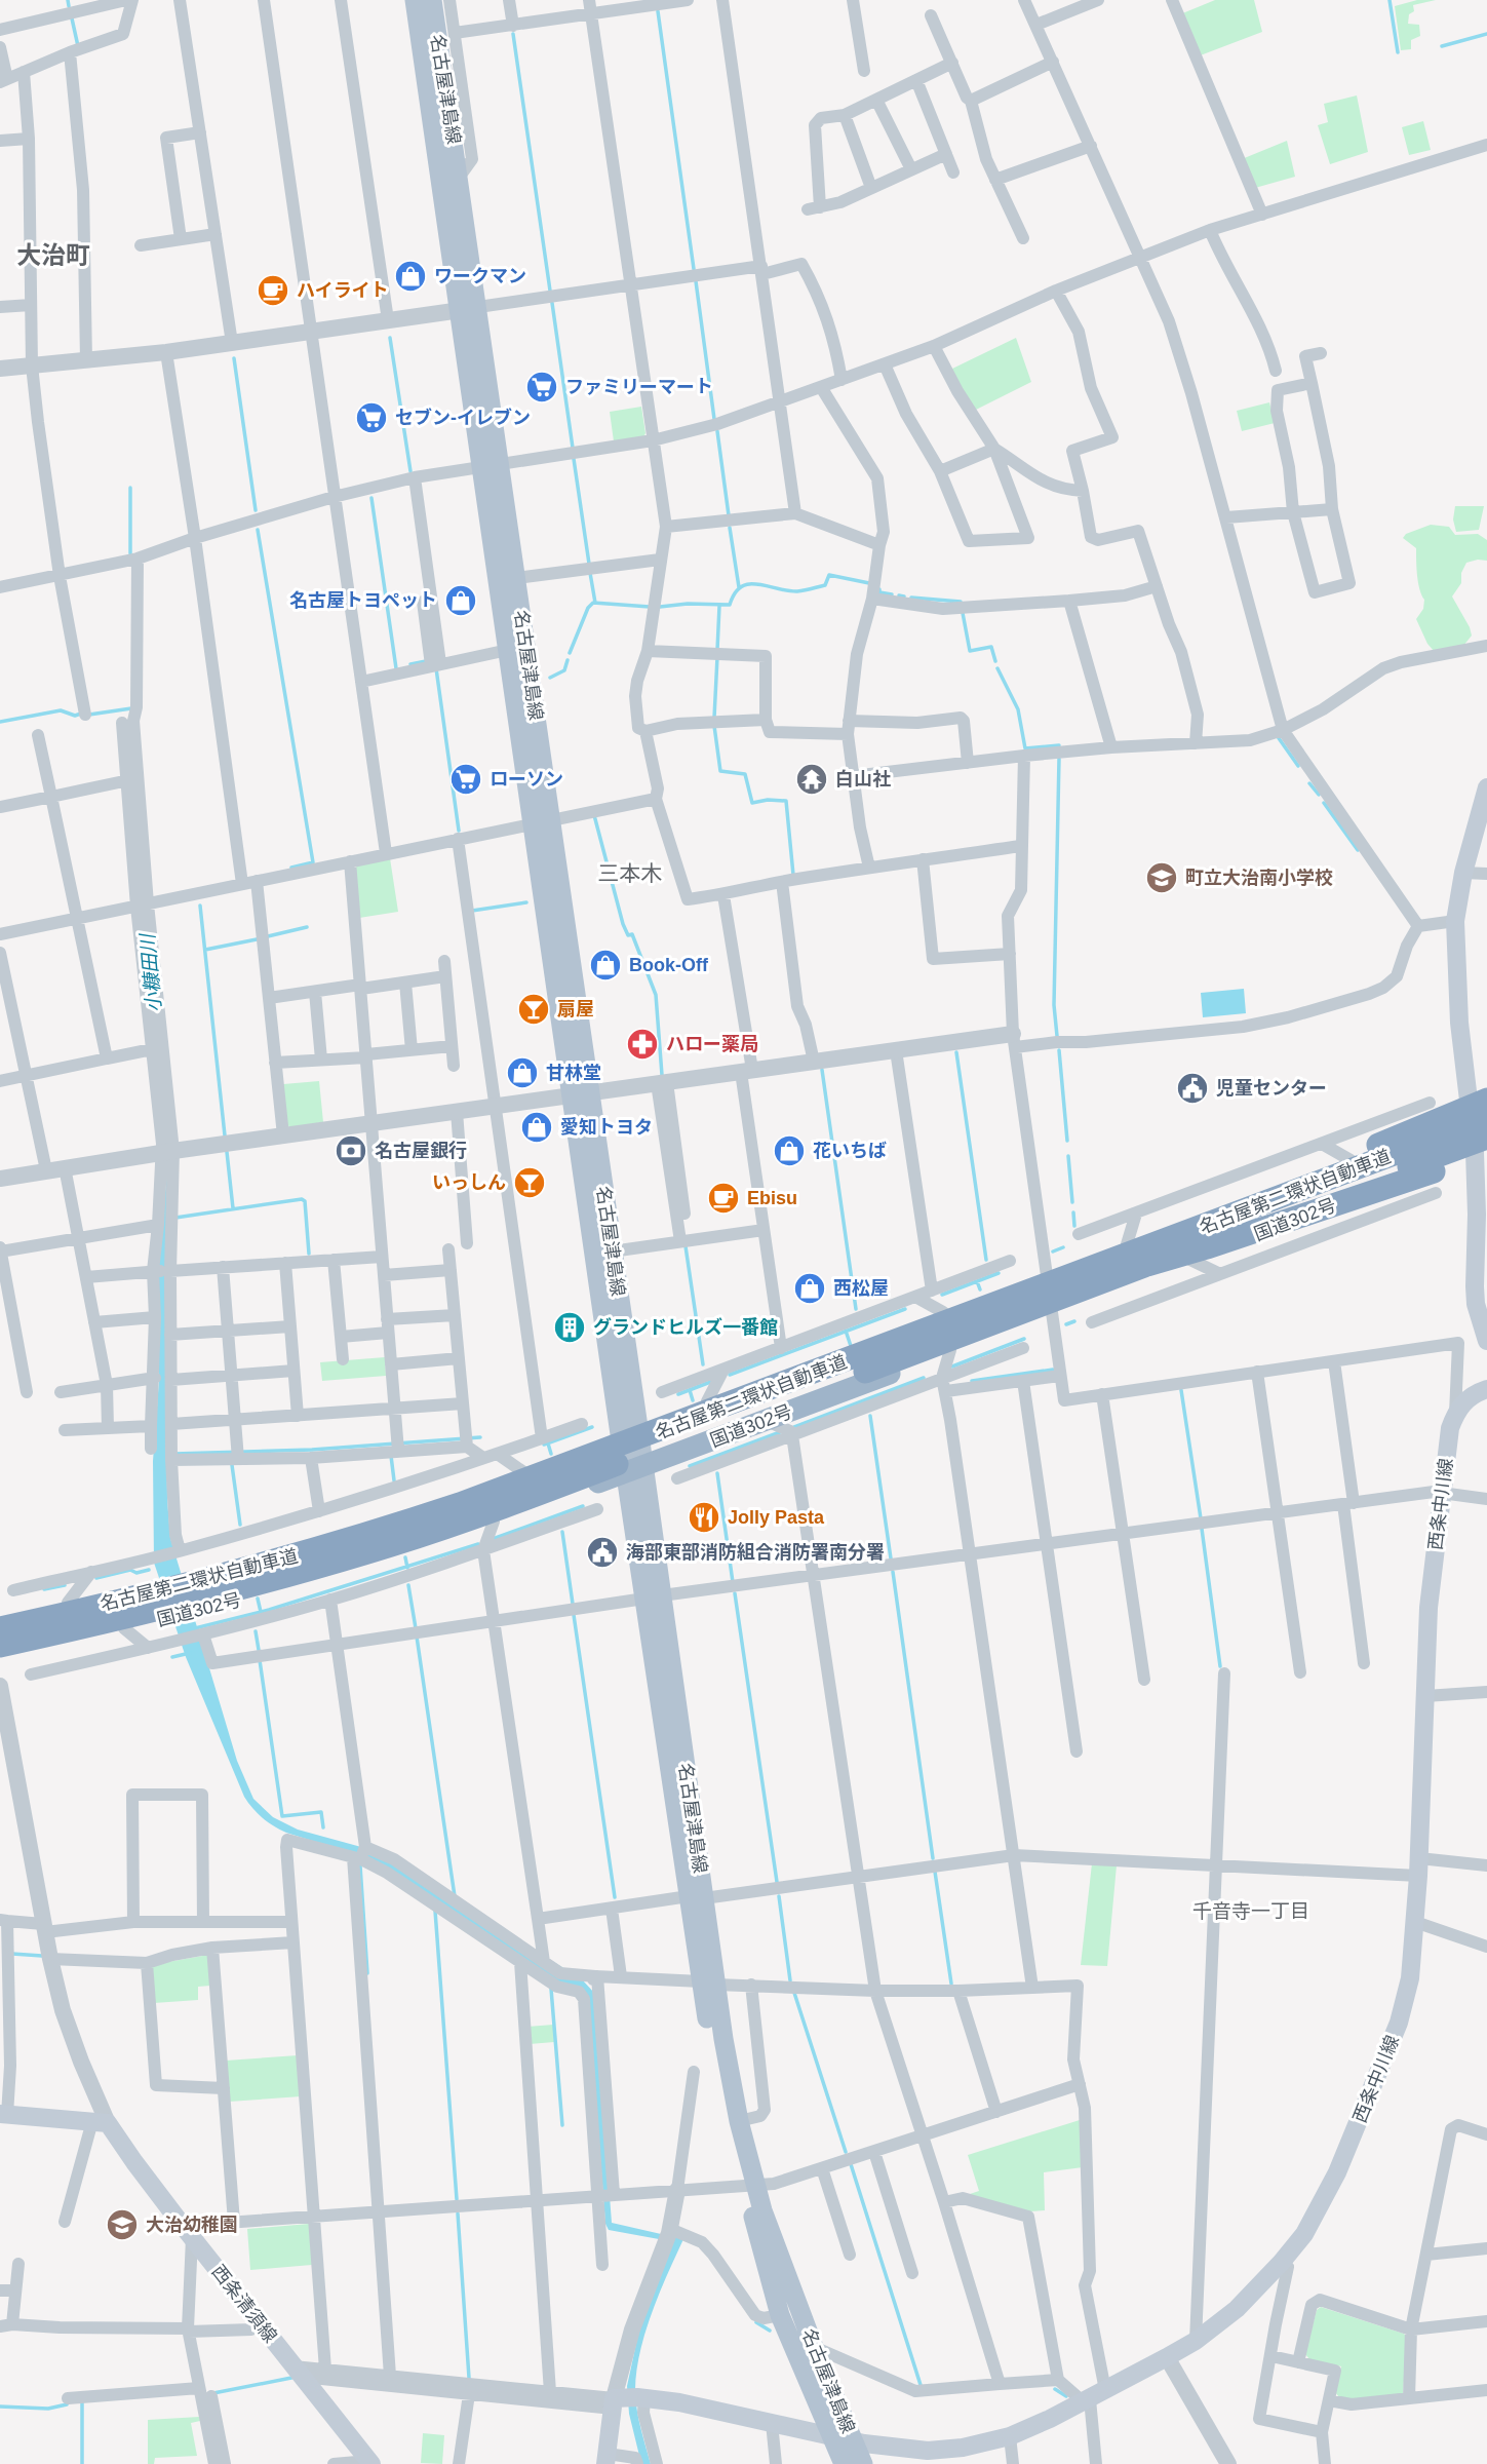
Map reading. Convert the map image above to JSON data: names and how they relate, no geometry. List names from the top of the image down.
{
  "streets": {
    "highway": ["名古屋第二環状自動車道", "国道302号"],
    "main road": ["名古屋津島線", "西条中川線", "西条清須線"]
  },
  "crossings": [
    ["名古屋津島線", "国道302号"],
    ["名古屋津島線", "西条中川線"],
    ["名古屋第二環状自動車道", "国道302号"]
  ],
  "districts": ["大治町", "三本木", "千音寺一丁目"],
  "water": ["小糠田川"],
  "places": {
    "shop": [
      "ワークマン",
      "名古屋トヨペット",
      "Book-Off",
      "甘林堂",
      "愛知トヨタ",
      "花いちば",
      "西松屋"
    ],
    "cafe": ["ハイライト", "Ebisu"],
    "supermarket": ["ファミリーマート", "セブン-イレブン", "ローソン"],
    "temple": ["白山社"],
    "school or university": ["町立大治南小学校", "大治幼稚園"],
    "bar": ["扇屋", "いっしん"],
    "pharmacy": ["ハロー薬局"],
    "public building": ["児童センター", "海部東部消防組合消防署南分署"],
    "bank": ["名古屋銀行"],
    "building": ["グランドヒルズ一番館"],
    "restaurant": ["Jolly Pasta"]
  }
}
